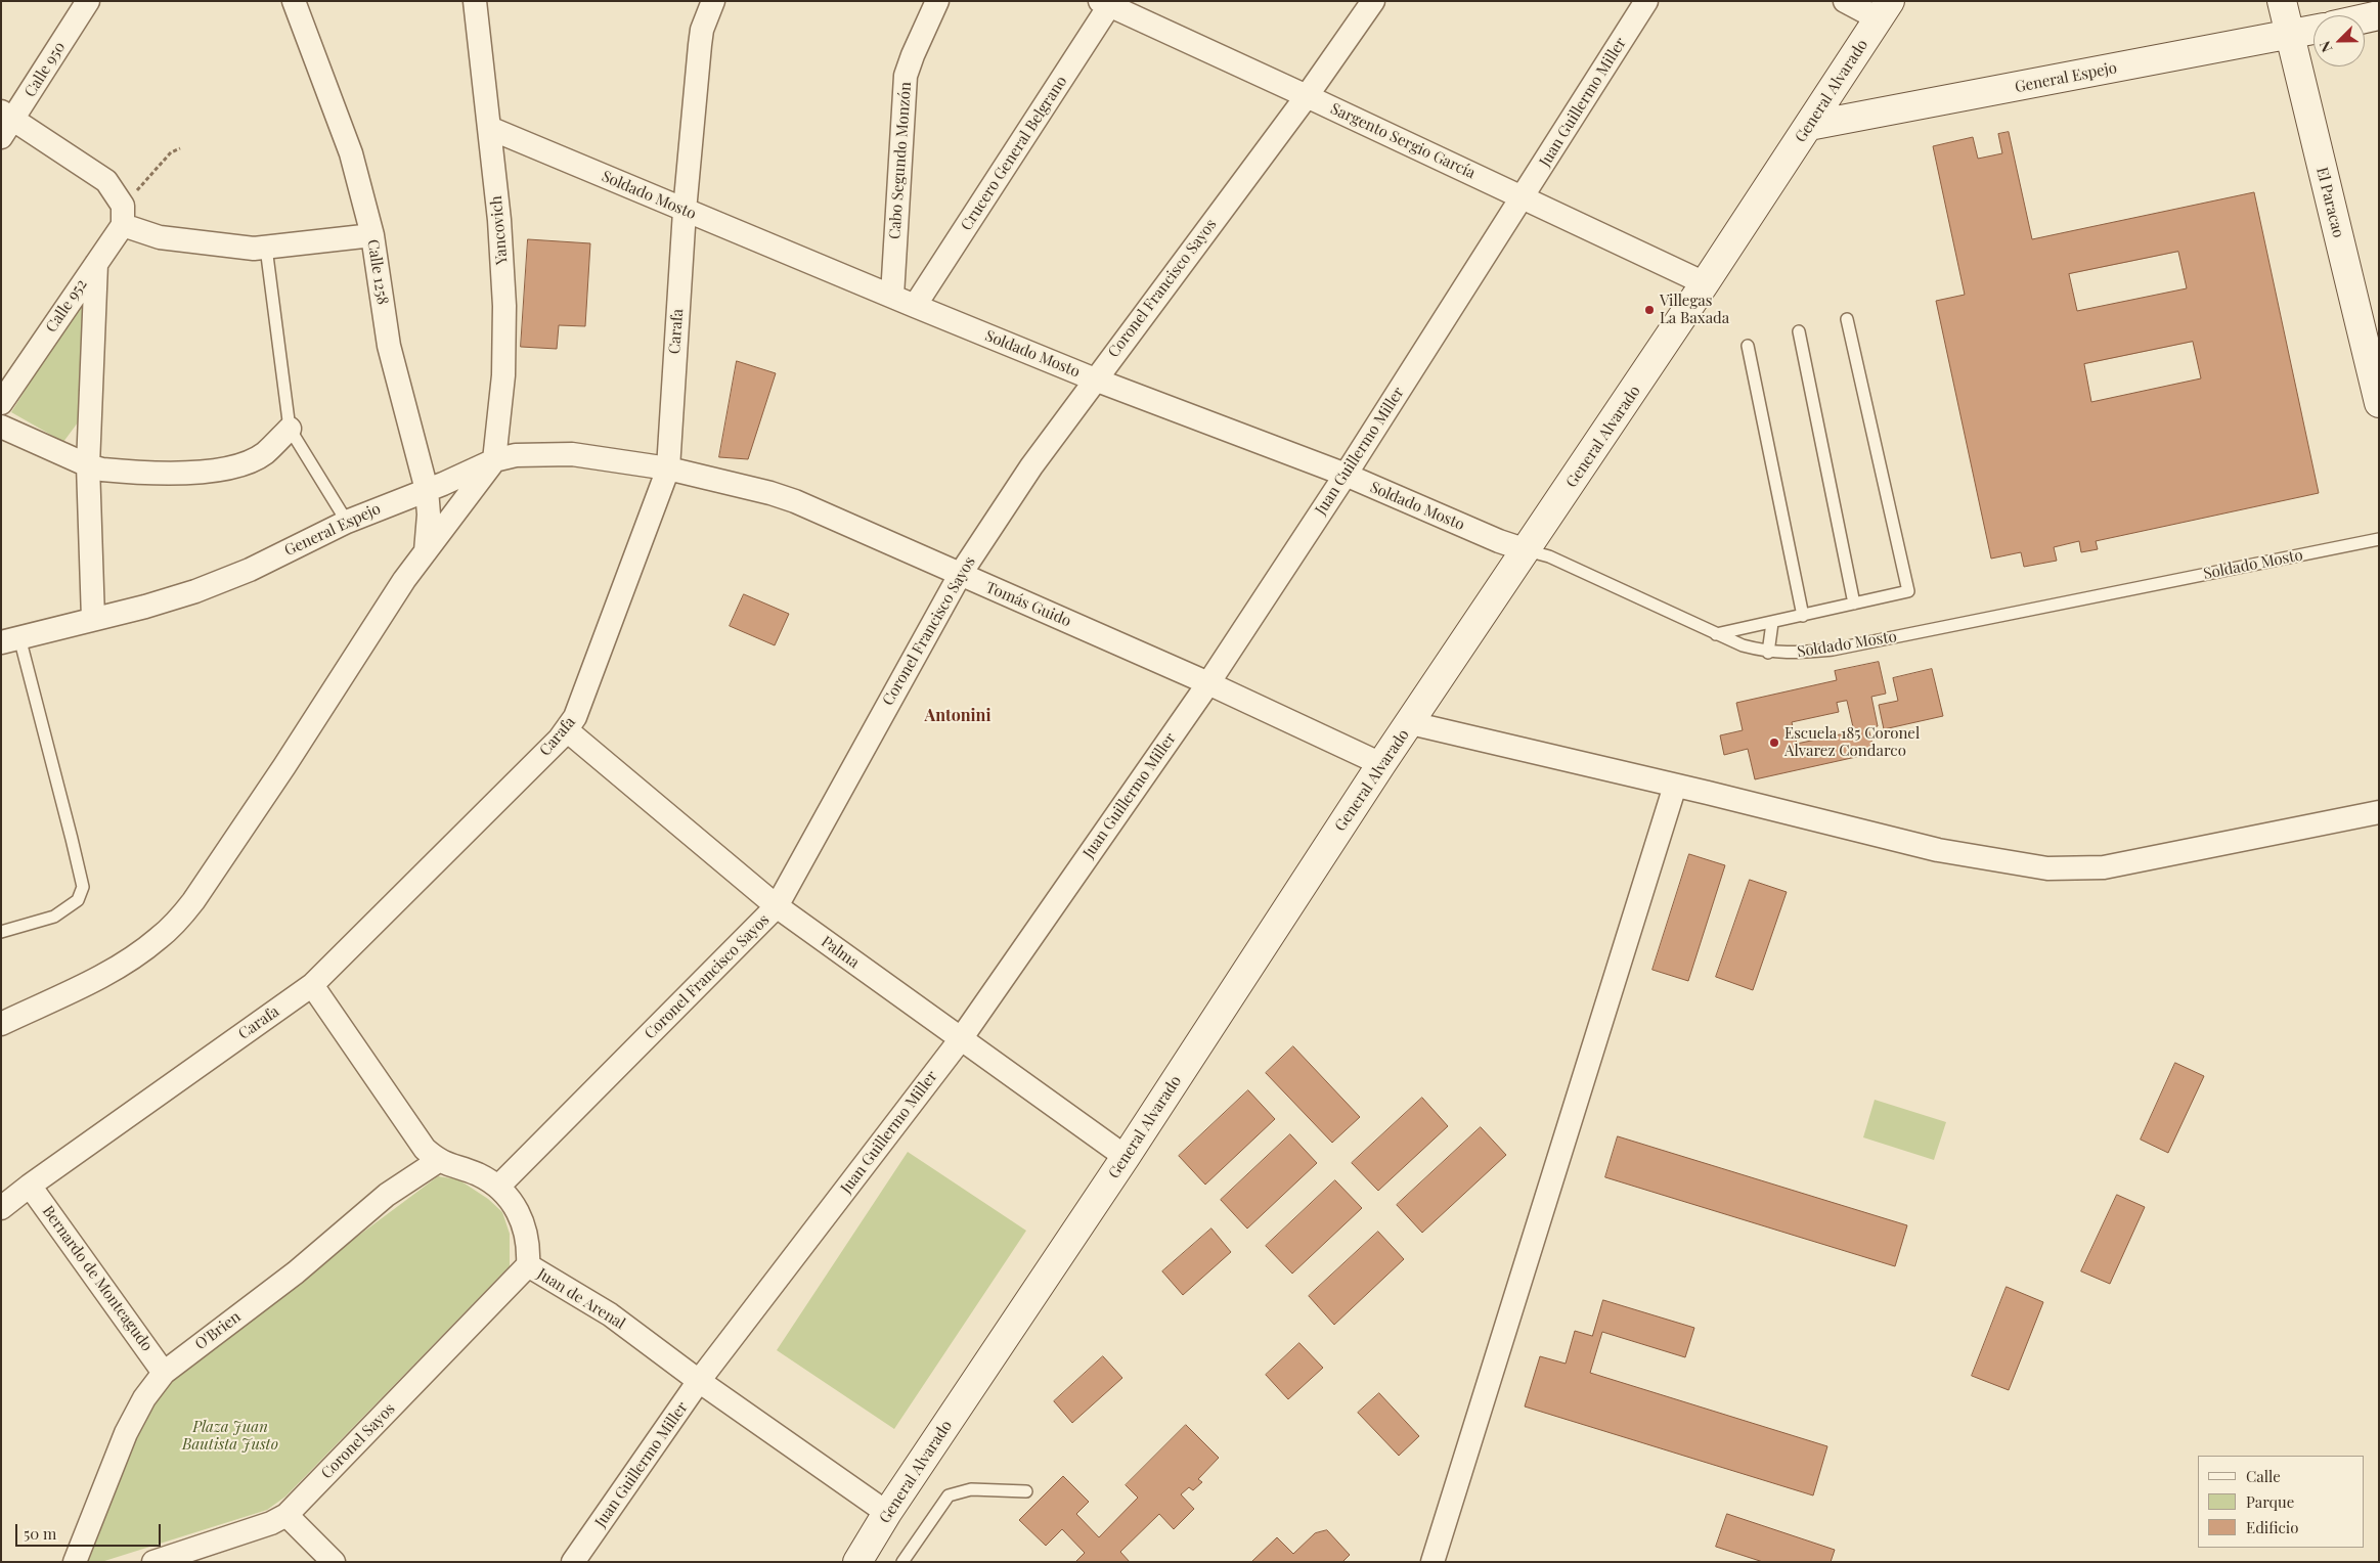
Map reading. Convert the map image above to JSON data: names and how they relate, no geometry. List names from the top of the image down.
{
  "streets": {
    "street": [
      "Calle 950",
      "General Espejo",
      "General Alvarado",
      "Juan Guillermo Miller",
      "Sargento Sergio García",
      "Crucero General Belgrano",
      "Cabo Segundo Monzón",
      "Soldado Mosto",
      "El Paracao",
      "Yancovich",
      "Calle 1258",
      "Coronel Francisco Sayos",
      "Calle 952",
      "Carafa",
      "Tomás Guido",
      "Palma",
      "Bernardo de Monteagudo",
      "Juan de Arenal",
      "O'Brien",
      "Coronel Sayos"
    ]
  },
  "crossings": [
    ["General Espejo", "General Alvarado"],
    ["General Espejo", "El Paracao"],
    ["General Espejo", "Yancovich"],
    ["General Espejo", "Calle 1258"],
    ["General Espejo", "Carafa"],
    ["General Espejo", "Tomás Guido"],
    ["General Alvarado", "Sargento Sergio García"],
    ["General Alvarado", "Soldado Mosto"],
    ["General Alvarado", "Tomás Guido"],
    ["General Alvarado", "Palma"],
    ["General Alvarado", "Juan de Arenal"],
    ["Juan Guillermo Miller", "Sargento Sergio García"],
    ["Juan Guillermo Miller", "Soldado Mosto"],
    ["Juan Guillermo Miller", "Tomás Guido"],
    ["Juan Guillermo Miller", "Palma"],
    ["Juan Guillermo Miller", "Juan de Arenal"],
    ["Sargento Sergio García", "Crucero General Belgrano"],
    ["Sargento Sergio García", "Coronel Francisco Sayos"],
    ["Crucero General Belgrano", "Soldado Mosto"],
    ["Cabo Segundo Monzón", "Soldado Mosto"],
    ["Soldado Mosto", "Yancovich"],
    ["Soldado Mosto", "Coronel Francisco Sayos"],
    ["Soldado Mosto", "Carafa"],
    ["Coronel Francisco Sayos", "Tomás Guido"],
    ["Coronel Francisco Sayos", "Palma"],
    ["Coronel Francisco Sayos", "Juan de Arenal"],
    ["Carafa", "Tomás Guido"],
    ["Carafa", "Palma"],
    ["Carafa", "Bernardo de Monteagudo"],
    ["Carafa", "Juan de Arenal"],
    ["Bernardo de Monteagudo", "O'Brien"],
    ["Juan de Arenal", "O'Brien"],
    ["Juan de Arenal", "Coronel Sayos"]
  ],
  "districts": ["Antonini"],
  "parks": ["Plaza Juan Bautista Justo"],
  "places": ["Villegas La Baxada", "Escuela 185 Coronel Alvarez Condarco"],
  "legend": ["Calle", "Parque", "Edificio"],
  "scale_bar": "50 m",
  "north": "bottom left"
}
